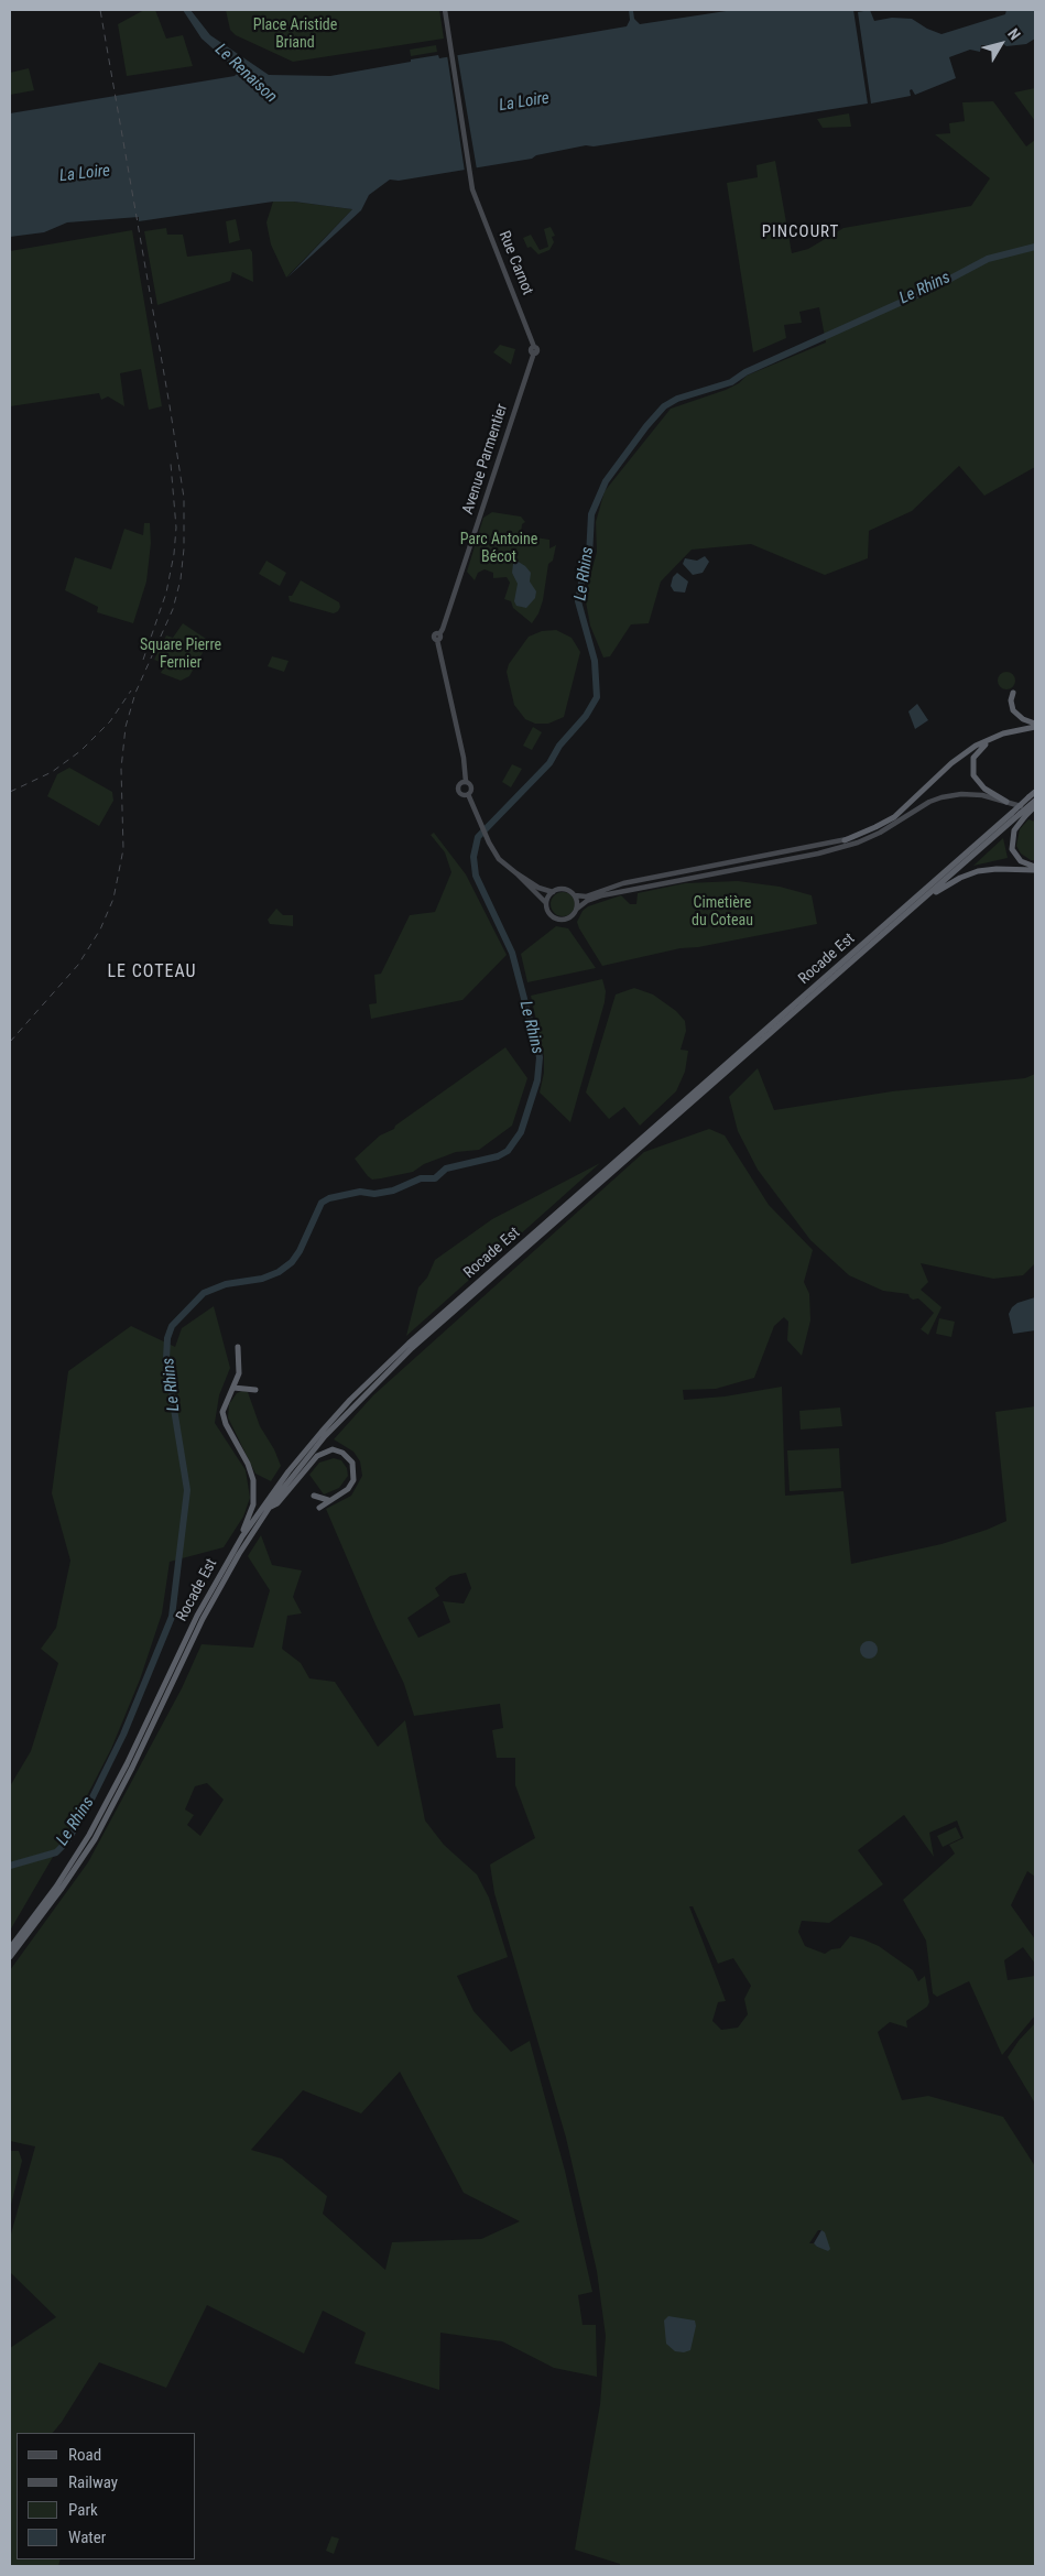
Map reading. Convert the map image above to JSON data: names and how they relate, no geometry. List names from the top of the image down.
{
  "streets": {
    "highway": ["Rocade Est"],
    "main road": ["Rue Carnot", "Avenue Parmentier"]
  },
  "crossings": [
    ["Rue Carnot", "Avenue Parmentier"]
  ],
  "districts": ["PINCOURT", "LE COTEAU"],
  "water": ["Le Renaison", "La Loire", "Le Rhins"],
  "parks": [
    "Place Aristide Briand",
    "Parc Antoine Bécot",
    "Square Pierre Fernier",
    "Cimetière du Coteau"
  ],
  "legend": [
    "Road",
    "Railway",
    "Park",
    "Water"
  ],
  "north": "top right"
}
